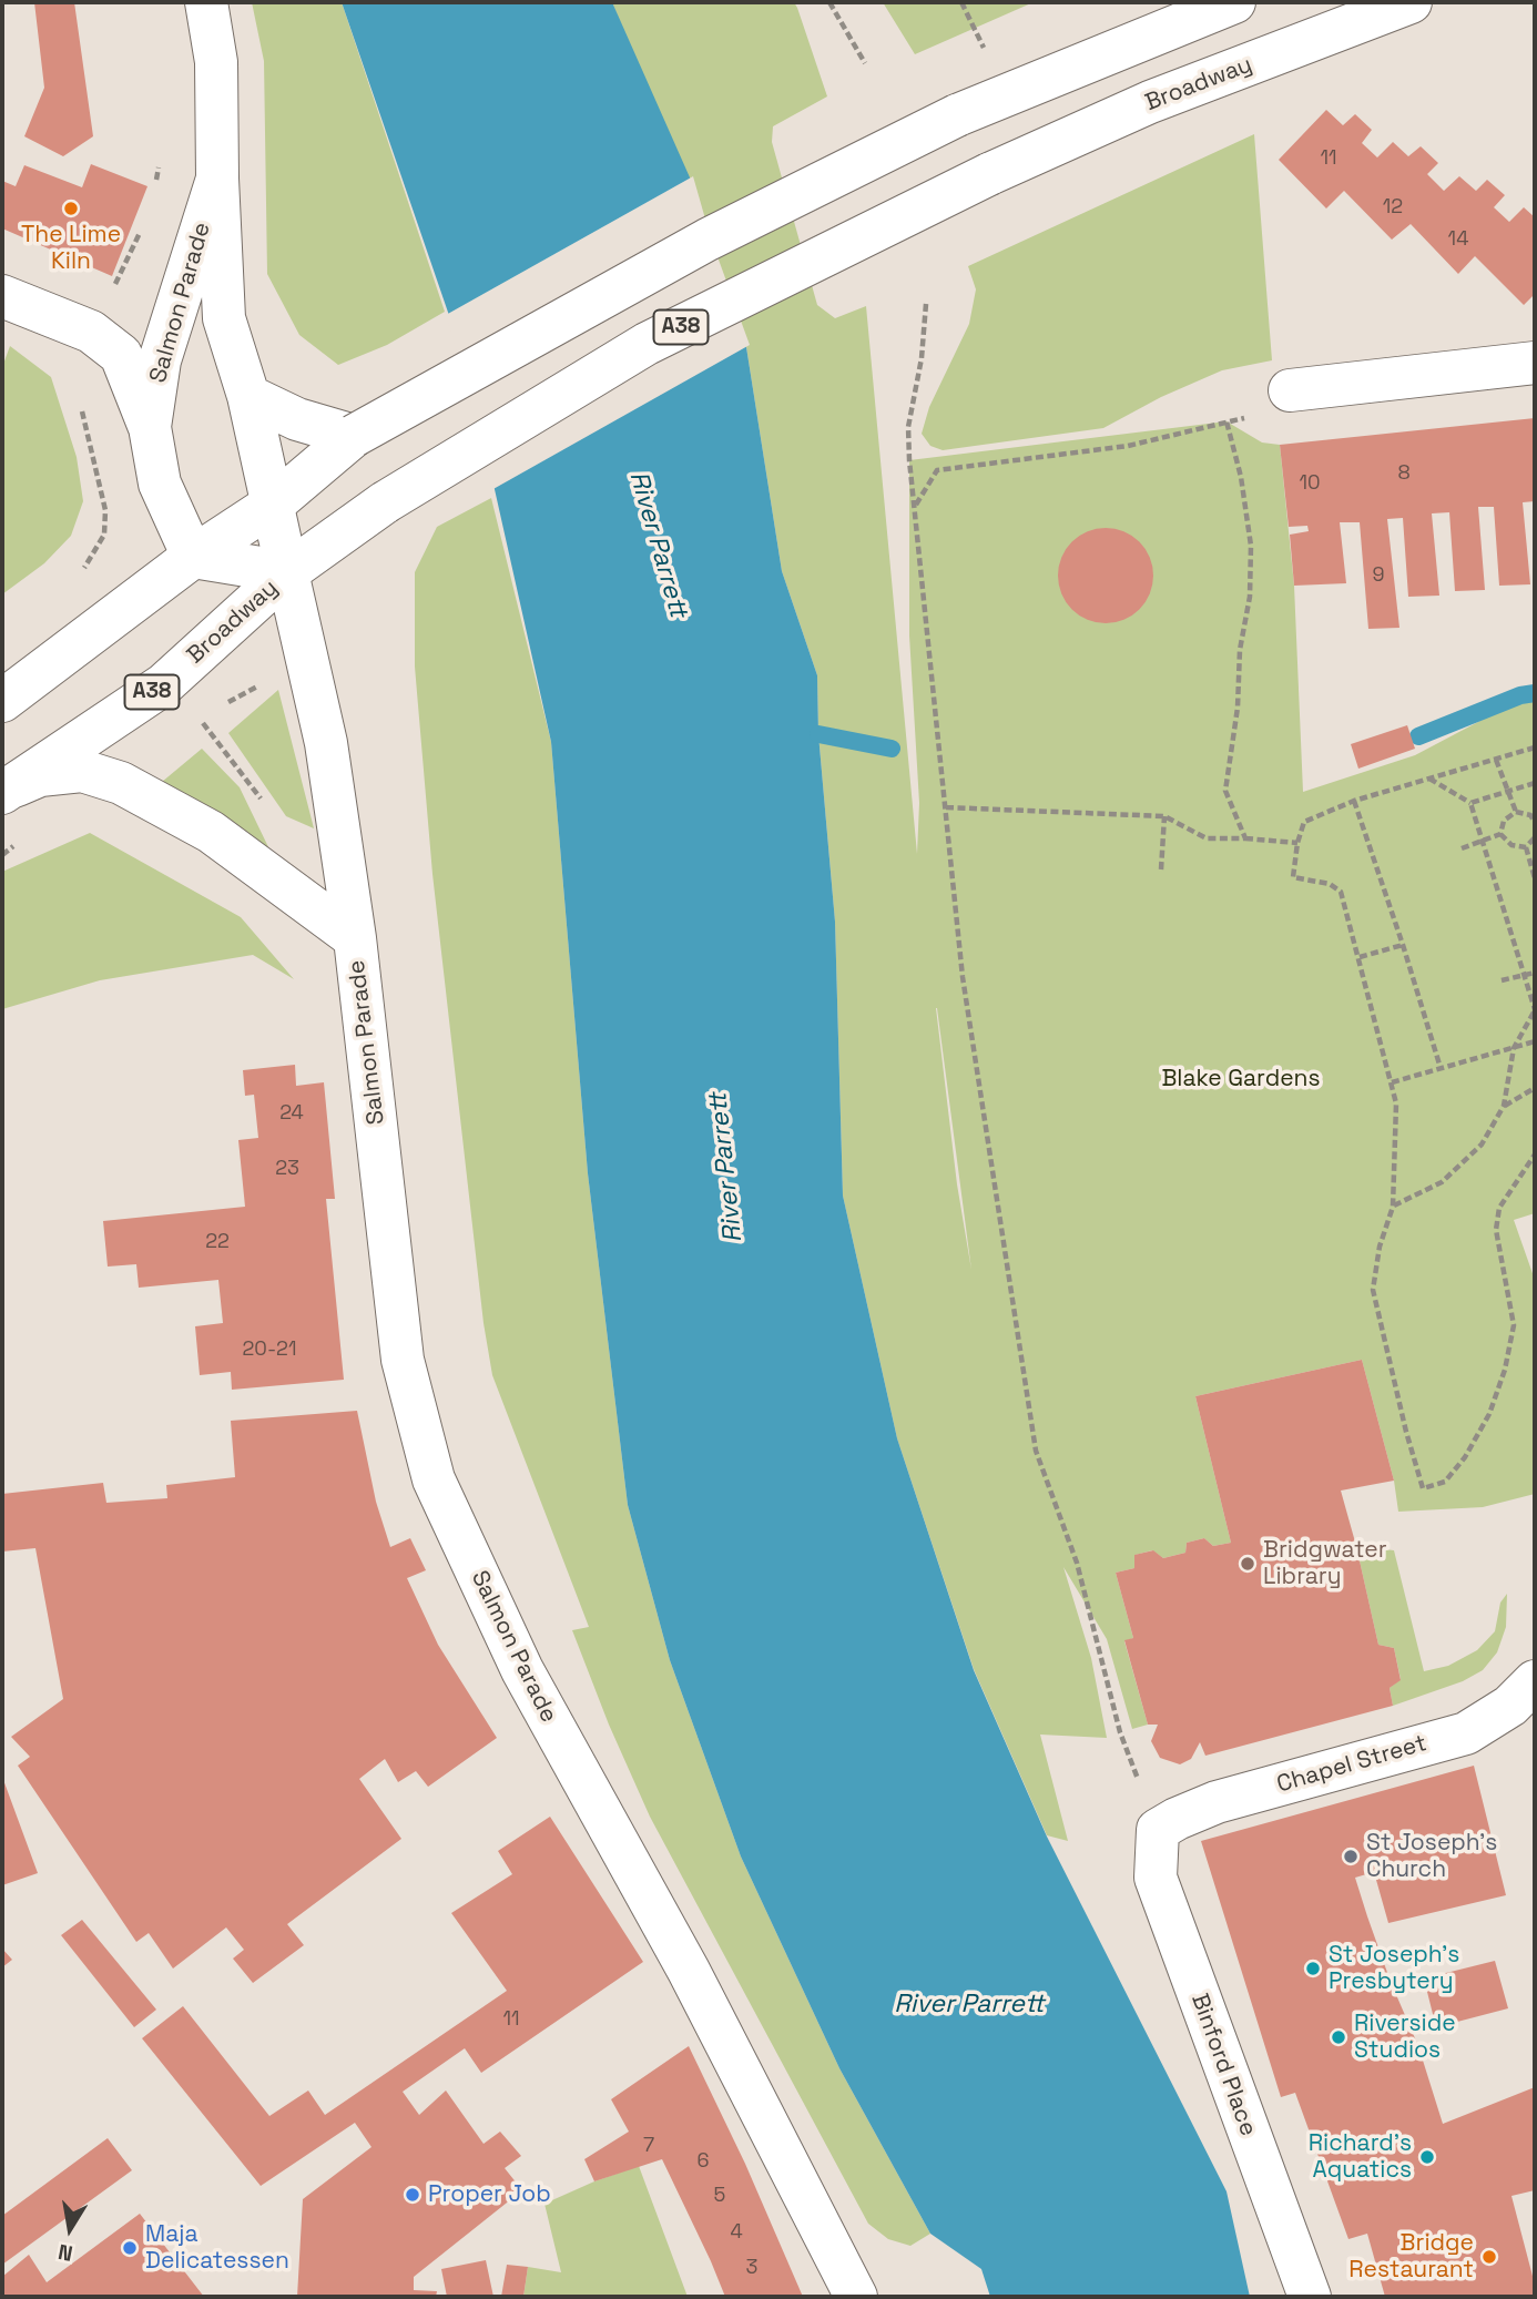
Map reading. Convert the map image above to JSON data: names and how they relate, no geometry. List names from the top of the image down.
{
  "streets": {
    "street": [
      "Broadway",
      "Salmon Parade",
      "A38",
      "Chapel Street",
      "Binford Place"
    ]
  },
  "crossings": [
    ["Broadway", "Salmon Parade"],
    ["Chapel Street", "Binford Place"]
  ],
  "water": ["River Parrett"],
  "parks": ["Blake Gardens"],
  "places": [
    "The Lime Kiln",
    "Bridgwater Library",
    "St Joseph's Church",
    "St Joseph's Presbytery",
    "Riverside Studios",
    "Richard's Aquatics",
    "Proper Job",
    "Maja Delicatessen",
    "Bridge Restaurant"
  ],
  "house_numbers": [
    "11",
    "12",
    "14",
    "8",
    "10",
    "9",
    "24",
    "23",
    "22",
    "20-21",
    "11",
    "7",
    "6",
    "5",
    "4",
    "3"
  ],
  "north": "bottom"
}
